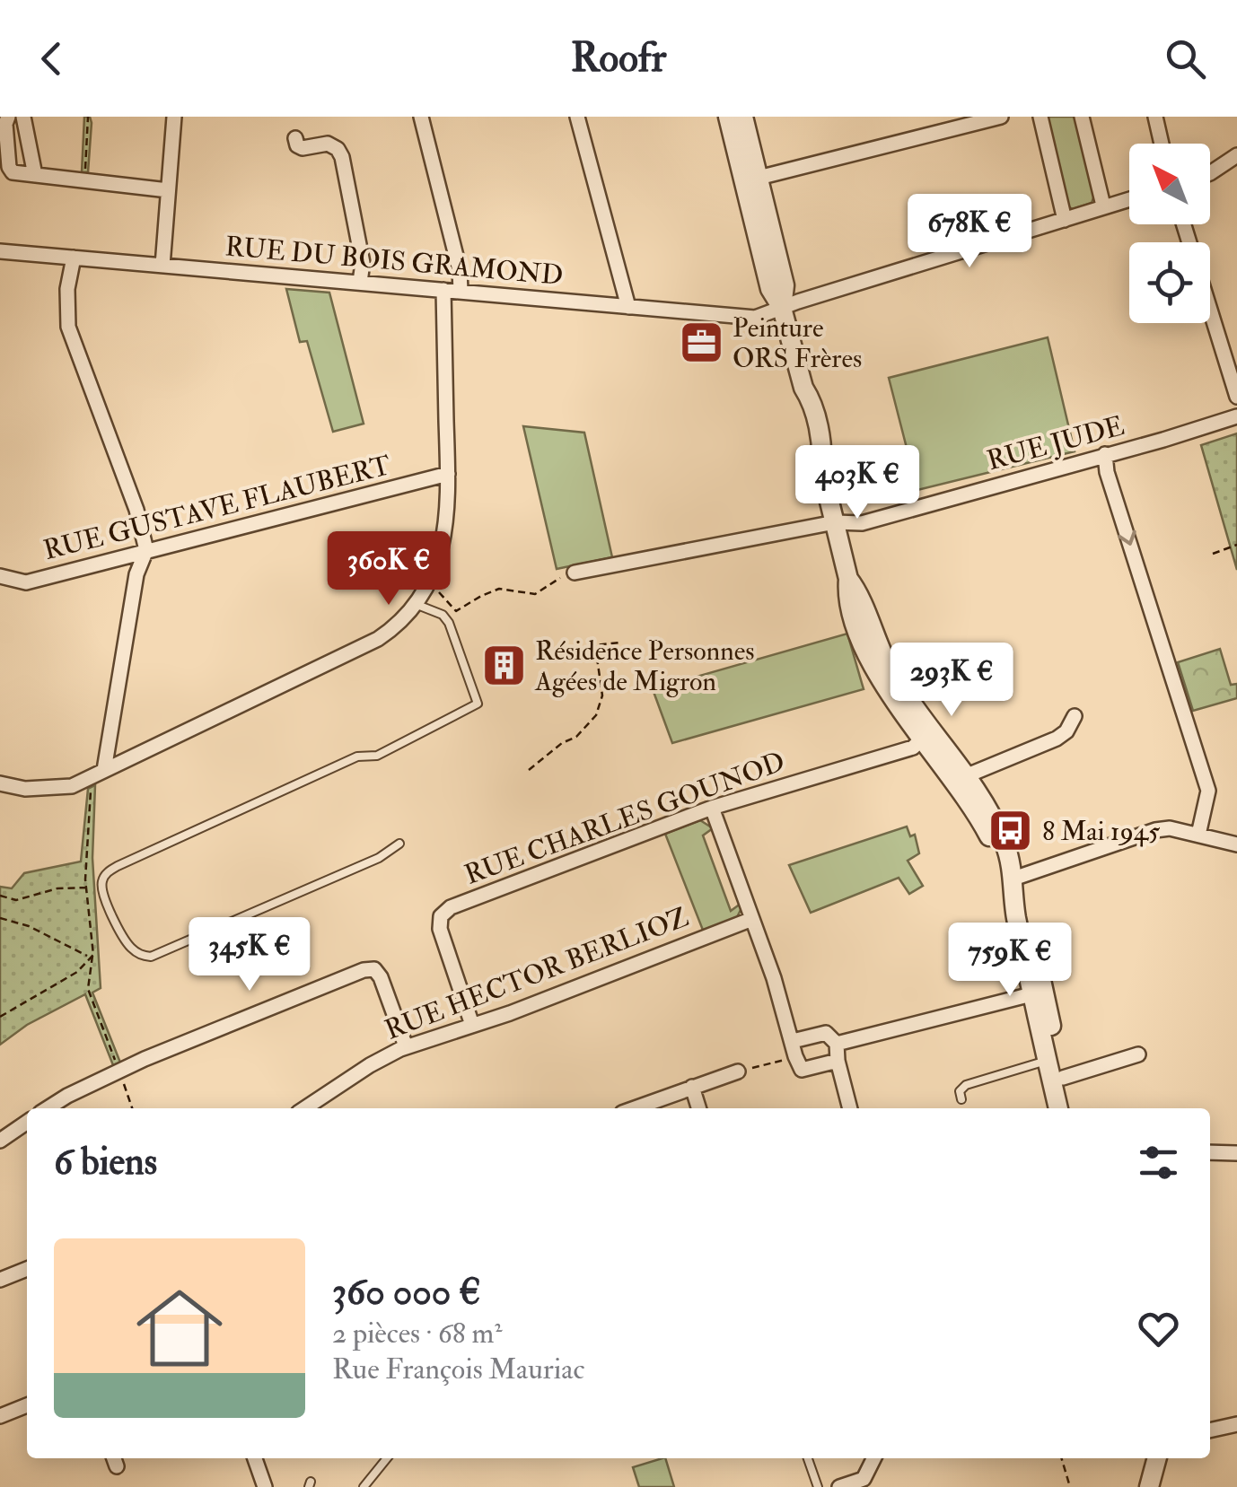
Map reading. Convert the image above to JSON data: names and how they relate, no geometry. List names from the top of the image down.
{
  "streets": {
    "street": [
      "RUE DU BOIS GRAMOND",
      "RUE JUDE",
      "RUE GUSTAVE FLAUBERT",
      "RUE CHARLES GOUNOD",
      "RUE HECTOR BERLIOZ"
    ]
  },
  "crossings": [
    ["RUE CHARLES GOUNOD", "RUE HECTOR BERLIOZ"]
  ],
  "places": {
    "office": ["Peinture ORS Frères"],
    "building": ["Résidence Personnes Agées de Migron"],
    "bus stop": ["8 Mai 1945"]
  },
  "north": "top left",
  "page": {
    "header": "Roofr",
    "price": [
      "678K €",
      "403K €",
      "360K €",
      "293K €",
      "345K €",
      "759K €"
    ],
    "heading": "6 biens",
    "list": [
      {
        "name": "360 000 €",
        "note": "2 pièces · 68 m² · Rue François Mauriac"
      }
    ]
  }
}
